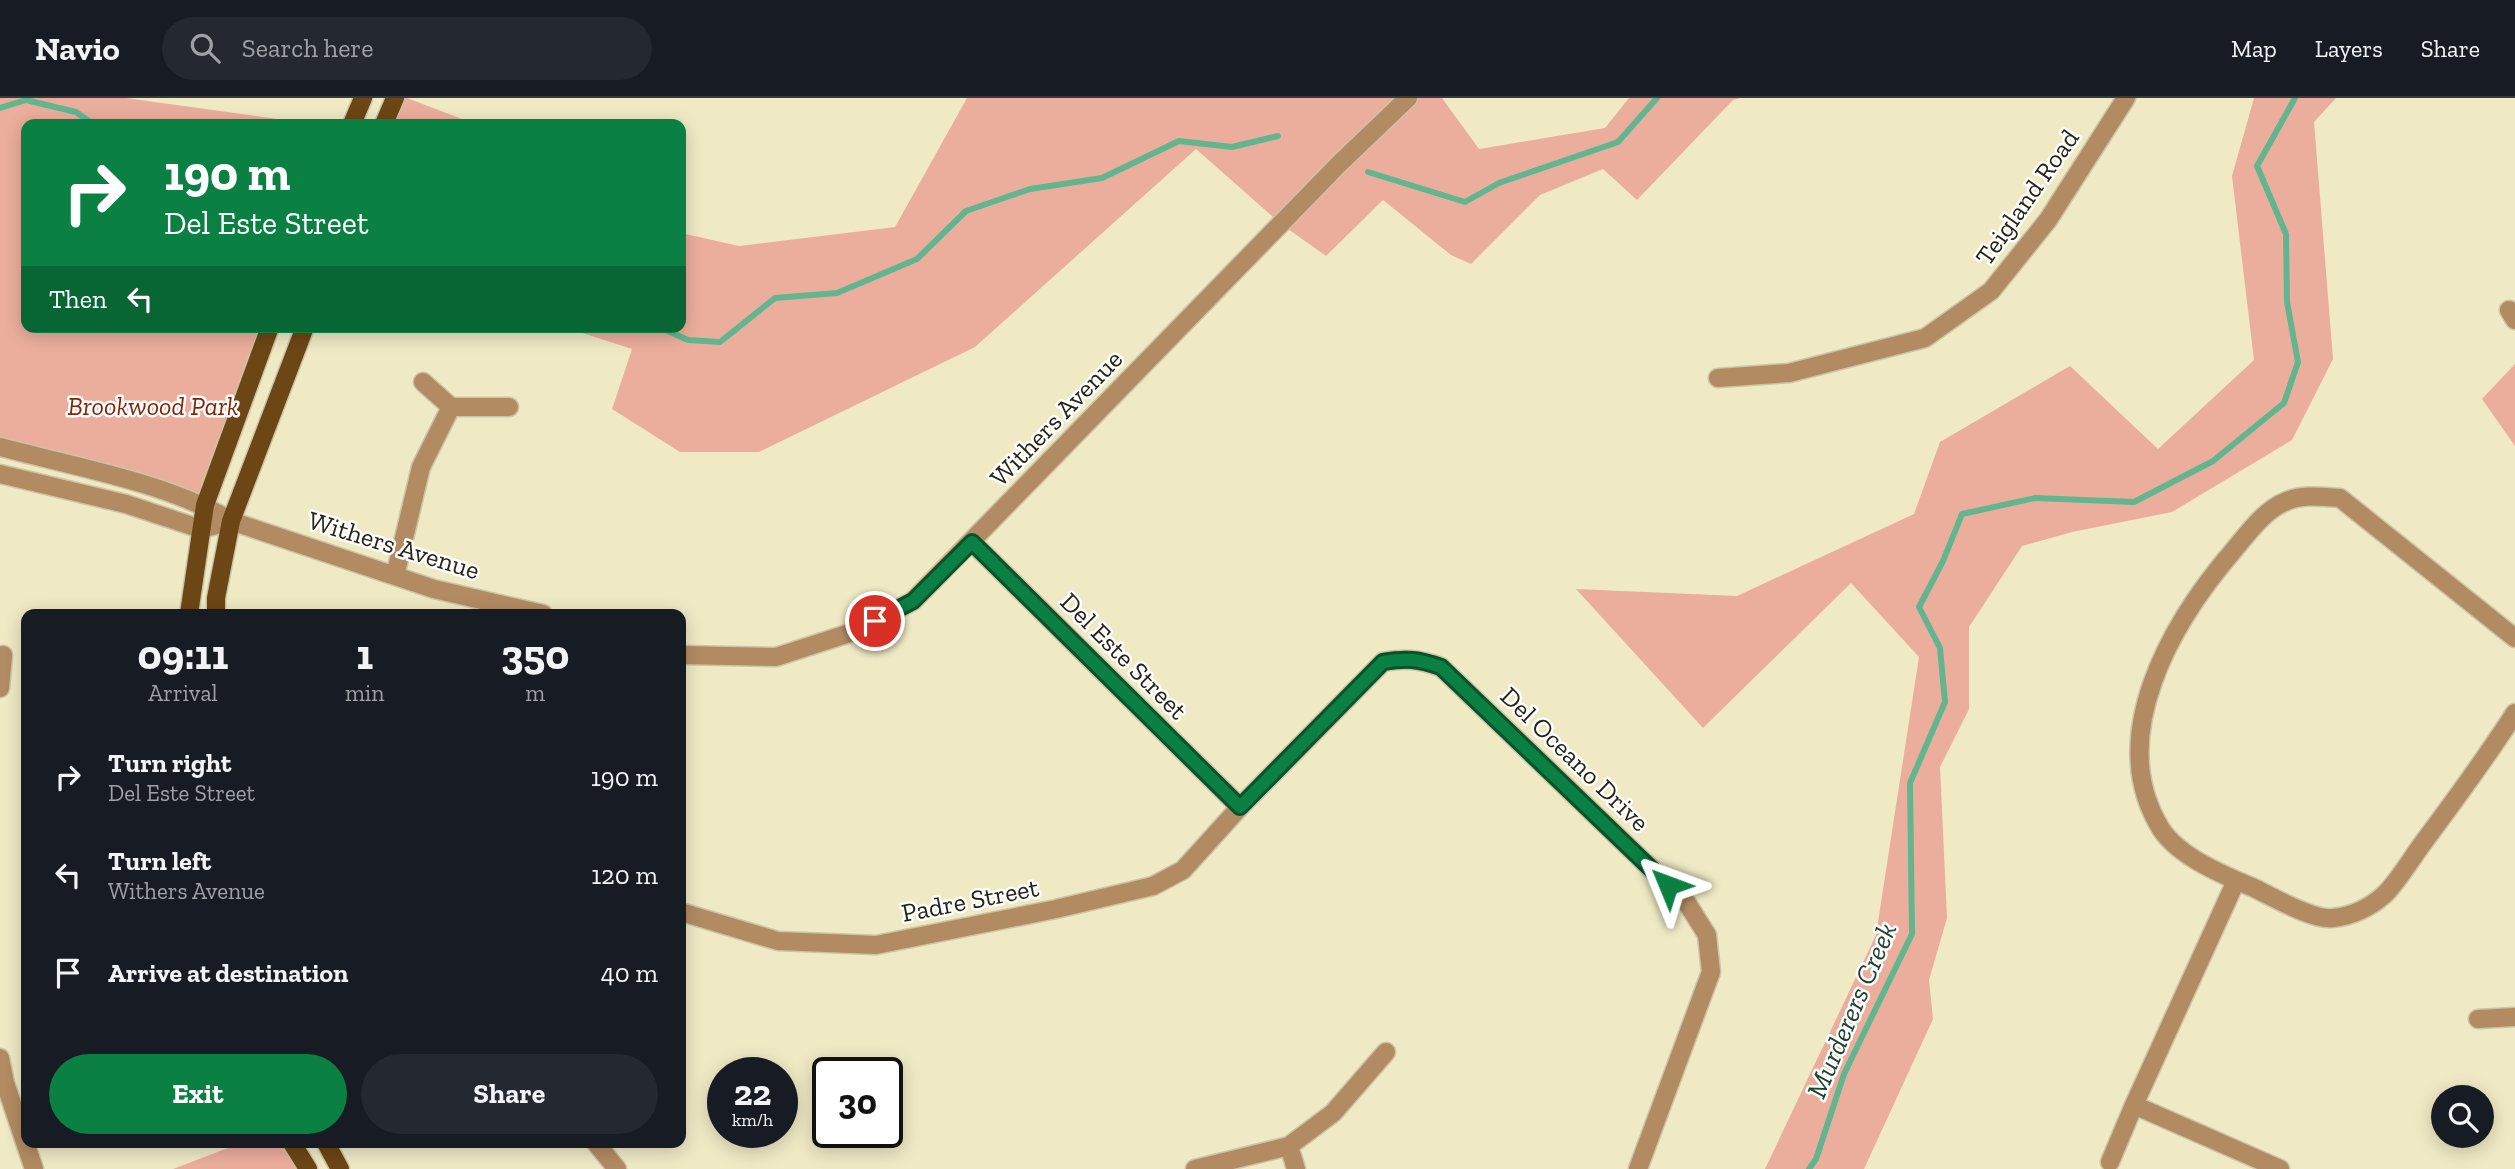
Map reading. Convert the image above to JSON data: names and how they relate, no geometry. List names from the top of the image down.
{
  "streets": {
    "street": [
      "Teigland Road",
      "Withers Avenue",
      "Del Este Street",
      "Del Oceano Drive",
      "Padre Street"
    ]
  },
  "crossings": [
    ["Withers Avenue", "Del Este Street"],
    ["Del Este Street", "Del Oceano Drive"],
    ["Del Este Street", "Padre Street"],
    ["Del Oceano Drive", "Padre Street"]
  ],
  "water": ["Murderers Creek"],
  "parks": ["Brookwood Park"],
  "page": {
    "header": "Navio",
    "search": "Search here",
    "nav": ["Map", "Layers", "Share"],
    "turn": ["190 m", "Del Este Street"],
    "then": "Then",
    "eta": [
      "09:11",
      "Arrival",
      "1",
      "min",
      "350",
      "m"
    ],
    "list": [
      {
        "name": "Turn right",
        "note": "Del Este Street",
        "value": "190 m"
      },
      {
        "name": "Turn left",
        "note": "Withers Avenue",
        "value": "120 m"
      },
      {
        "name": "Arrive at destination",
        "value": "40 m"
      }
    ],
    "buttons": ["Exit", "Share"],
    "speed": "22 km/h",
    "limit": "30"
  }
}
